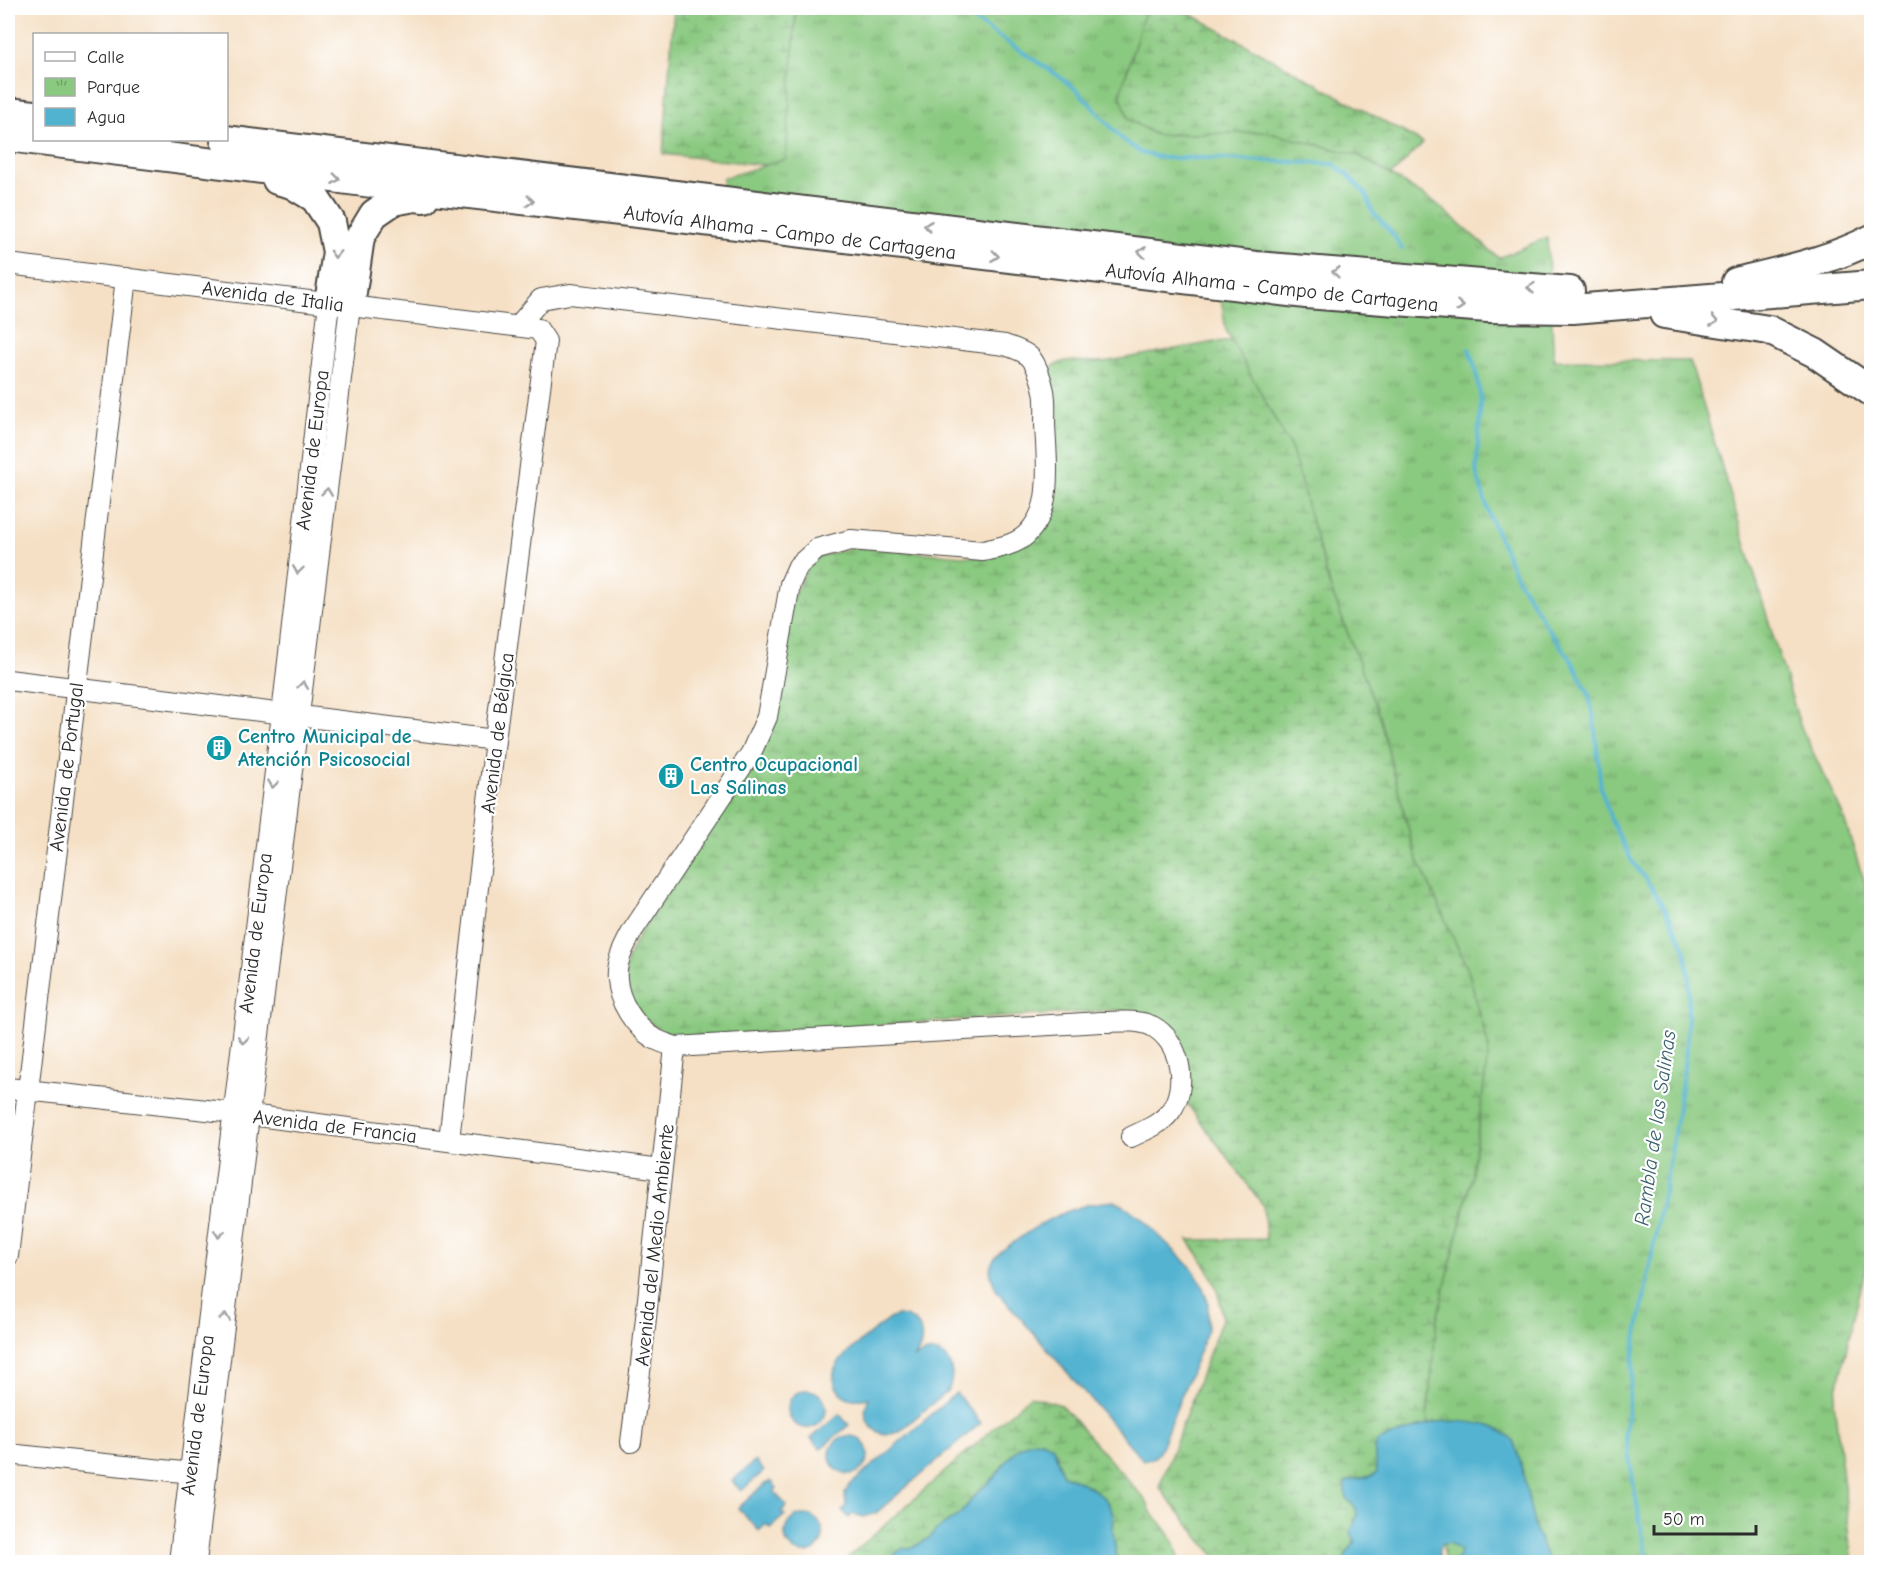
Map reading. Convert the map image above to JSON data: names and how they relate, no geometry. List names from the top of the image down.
{
  "streets": {
    "highway": ["Autovía Alhama - Campo de Cartagena"],
    "street": [
      "Avenida de Italia",
      "Avenida de Europa",
      "Avenida de Bélgica",
      "Avenida de Portugal",
      "Avenida de Francia",
      "Avenida del Medio Ambiente"
    ]
  },
  "crossings": [
    ["Avenida de Italia", "Avenida de Europa"],
    ["Avenida de Italia", "Avenida de Bélgica"],
    ["Avenida de Italia", "Avenida de Portugal"],
    ["Avenida de Europa", "Avenida de Francia"],
    ["Avenida de Bélgica", "Avenida de Francia"],
    ["Avenida de Portugal", "Avenida de Francia"],
    ["Avenida de Francia", "Avenida del Medio Ambiente"]
  ],
  "water": ["Rambla de las Salinas"],
  "places": {
    "building": ["Centro Municipal de Atención Psicosocial", "Centro Ocupacional Las Salinas"]
  },
  "legend": ["Calle", "Parque", "Agua"],
  "scale_bar": "50 m"
}
